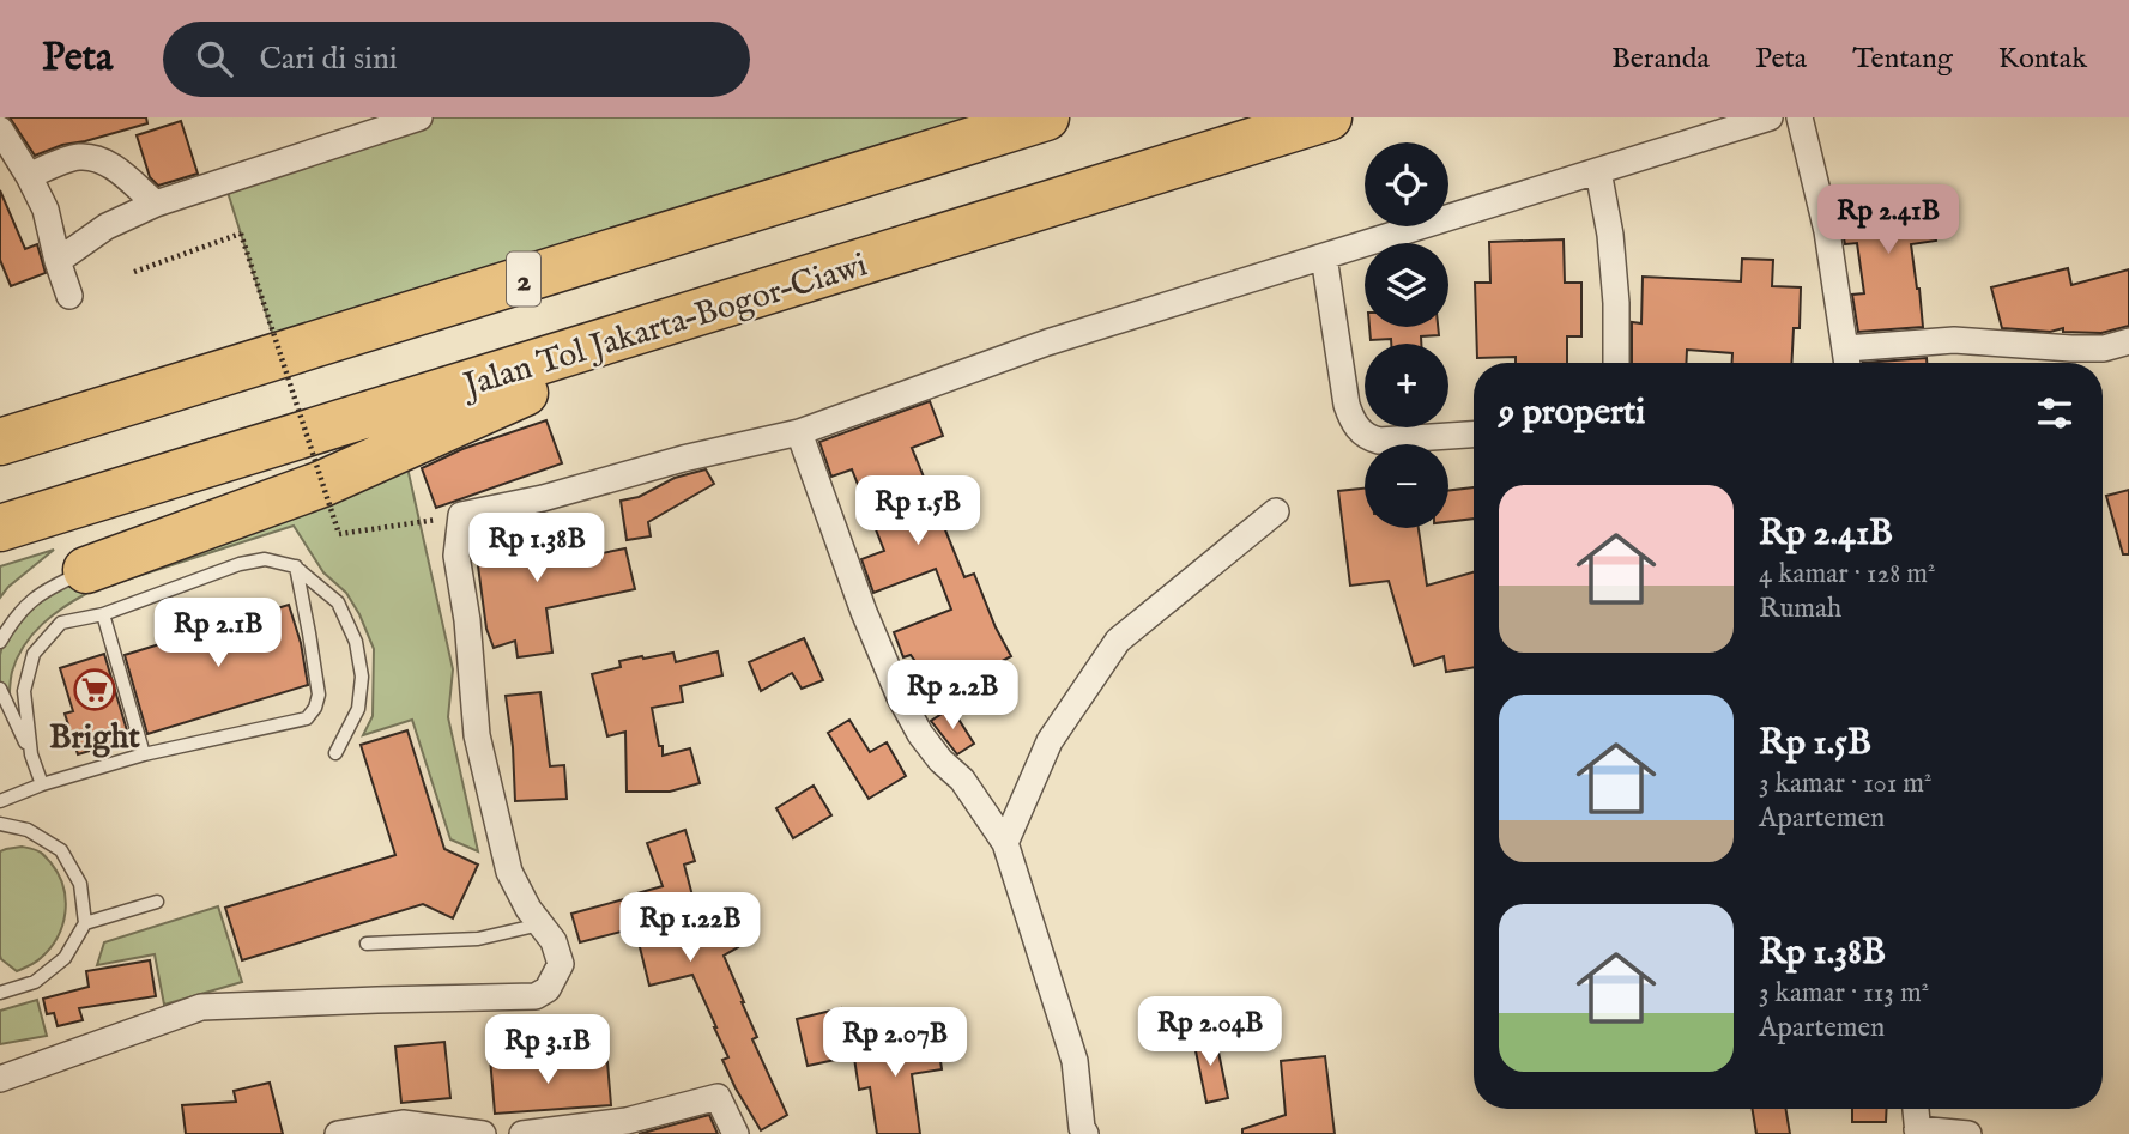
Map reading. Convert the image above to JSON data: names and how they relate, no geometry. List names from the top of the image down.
{
  "streets": {
    "highway": ["2", "Jalan Tol Jakarta–Bogor–Ciawi"]
  },
  "places": {
    "supermarket": ["Bright"]
  },
  "page": {
    "header": "Peta",
    "search": "Cari di sini",
    "nav": [
      "Beranda",
      "Peta",
      "Tentang",
      "Kontak"
    ],
    "map_buttons": ["+", "−"],
    "price": [
      "Rp 2.41B",
      "Rp 1.5B",
      "Rp 1.38B",
      "Rp 2.1B",
      "Rp 2.2B",
      "Rp 1.22B",
      "Rp 2.04B",
      "Rp 2.07B",
      "Rp 3.1B"
    ],
    "heading": "9 properti",
    "list": [
      {
        "name": "Rp 2.41B",
        "note": "4 kamar · 128 m² · Rumah"
      },
      {
        "name": "Rp 1.5B",
        "note": "3 kamar · 101 m² · Apartemen"
      },
      {
        "name": "Rp 1.38B",
        "note": "3 kamar · 113 m² · Apartemen"
      }
    ]
  }
}
